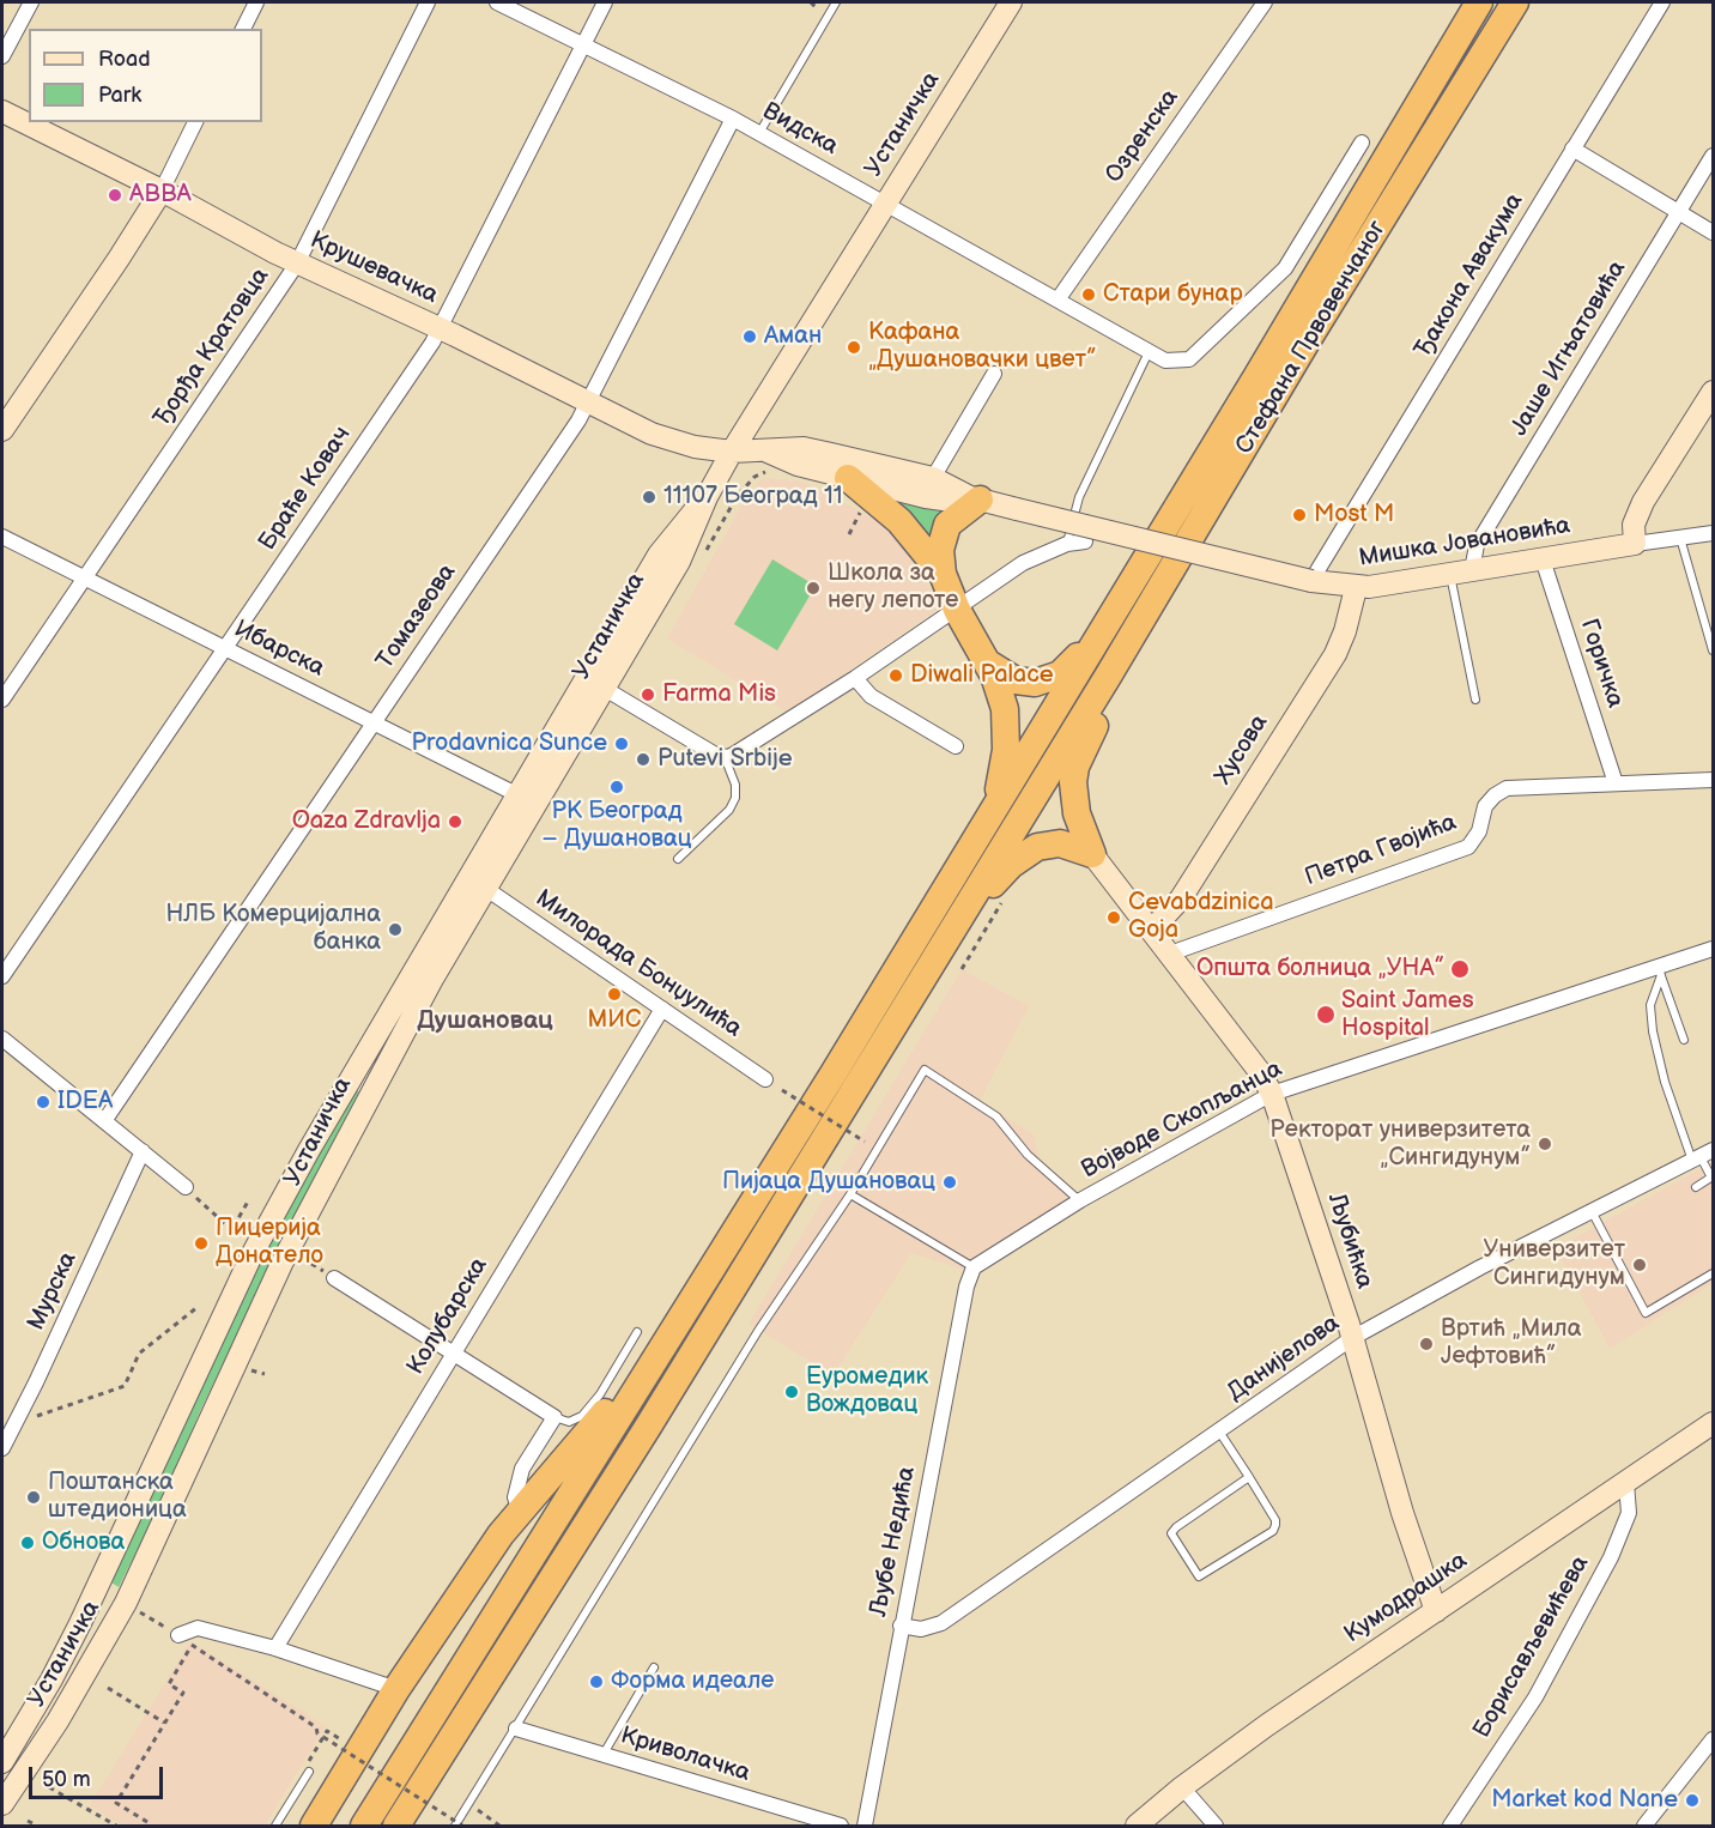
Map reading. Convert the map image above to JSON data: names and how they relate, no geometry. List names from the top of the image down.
{
  "streets": {
    "highway": ["Стефана Првовенчаног"],
    "main road": [
      "Устаничка",
      "Крушевачка",
      "Мишка Јовановића",
      "Хусова",
      "Љубићка",
      "Кумодрашка"
    ],
    "street": [
      "Видска",
      "Озренска",
      "Ђакона Авакума",
      "Ђорђа Кратовца",
      "Јаше Игњатовића",
      "Браће Ковач",
      "Томазеова",
      "Ибарска",
      "Горичка",
      "Петра Гвојића",
      "Милорада Бонџулића",
      "Војводе Скопљанца",
      "Мурска",
      "Колубарска",
      "Данијелова",
      "Љубе Недића",
      "Борисављевићева",
      "Криволачка"
    ]
  },
  "crossings": [
    ["Устаничка", "Видска"],
    ["Устаничка", "Крушевачка"],
    ["Устаничка", "Ибарска"],
    ["Устаничка", "Милорада Бонџулића"],
    ["Видска", "Озренска"],
    ["Видска", "Браће Ковач"],
    ["Видска", "Томазеова"],
    ["Крушевачка", "Ђорђа Кратовца"],
    ["Крушевачка", "Браће Ковач"],
    ["Крушевачка", "Мишка Јовановића"],
    ["Крушевачка", "Томазеова"],
    ["Ђакона Авакума", "Мишка Јовановића"],
    ["Ђорђа Кратовца", "Ибарска"],
    ["Јаше Игњатовића", "Мишка Јовановића"],
    ["Браће Ковач", "Ибарска"],
    ["Мишка Јовановића", "Горичка"],
    ["Мишка Јовановића", "Хусова"],
    ["Томазеова", "Ибарска"],
    ["Горичка", "Петра Гвојића"],
    ["Хусова", "Љубићка"],
    ["Петра Гвојића", "Љубићка"],
    ["Милорада Бонџулића", "Колубарска"],
    ["Војводе Скопљанца", "Љубићка"],
    ["Војводе Скопљанца", "Љубе Недића"],
    ["Љубићка", "Данијелова"],
    ["Љубићка", "Кумодрашка"],
    ["Данијелова", "Љубе Недића"],
    ["Кумодрашка", "Борисављевићева"]
  ],
  "districts": ["Душановац"],
  "places": [
    "ABBA",
    "Стари бунар",
    "Аман",
    "Кафана „Душановачки цвет”",
    "11107 Београд 11",
    "Most M",
    "Школа за негу лепоте",
    "Diwali Palace",
    "Farma Mis",
    "Prodavnica Sunce",
    "Putevi Srbije",
    "РК Београд – Душановац",
    "Oaza Zdravlja",
    "Cevabdzinica Goja",
    "НЛБ Комерцијална банка",
    "Општа болница „УНА”",
    "МИС",
    "Saint James Hospital",
    "IDEA",
    "Ректорат универзитета „Сингидунум”",
    "Пијаца Душановац",
    "Пицерија Донатело",
    "Универзитет Сингидунум",
    "Вртић „Мила Јефтовић”",
    "Еуромедик Вождовац",
    "Поштанска штедионица",
    "Обнова",
    "Форма идеале",
    "Market kod Nane"
  ],
  "legend": ["Road", "Park"],
  "scale_bar": "50 m"
}
